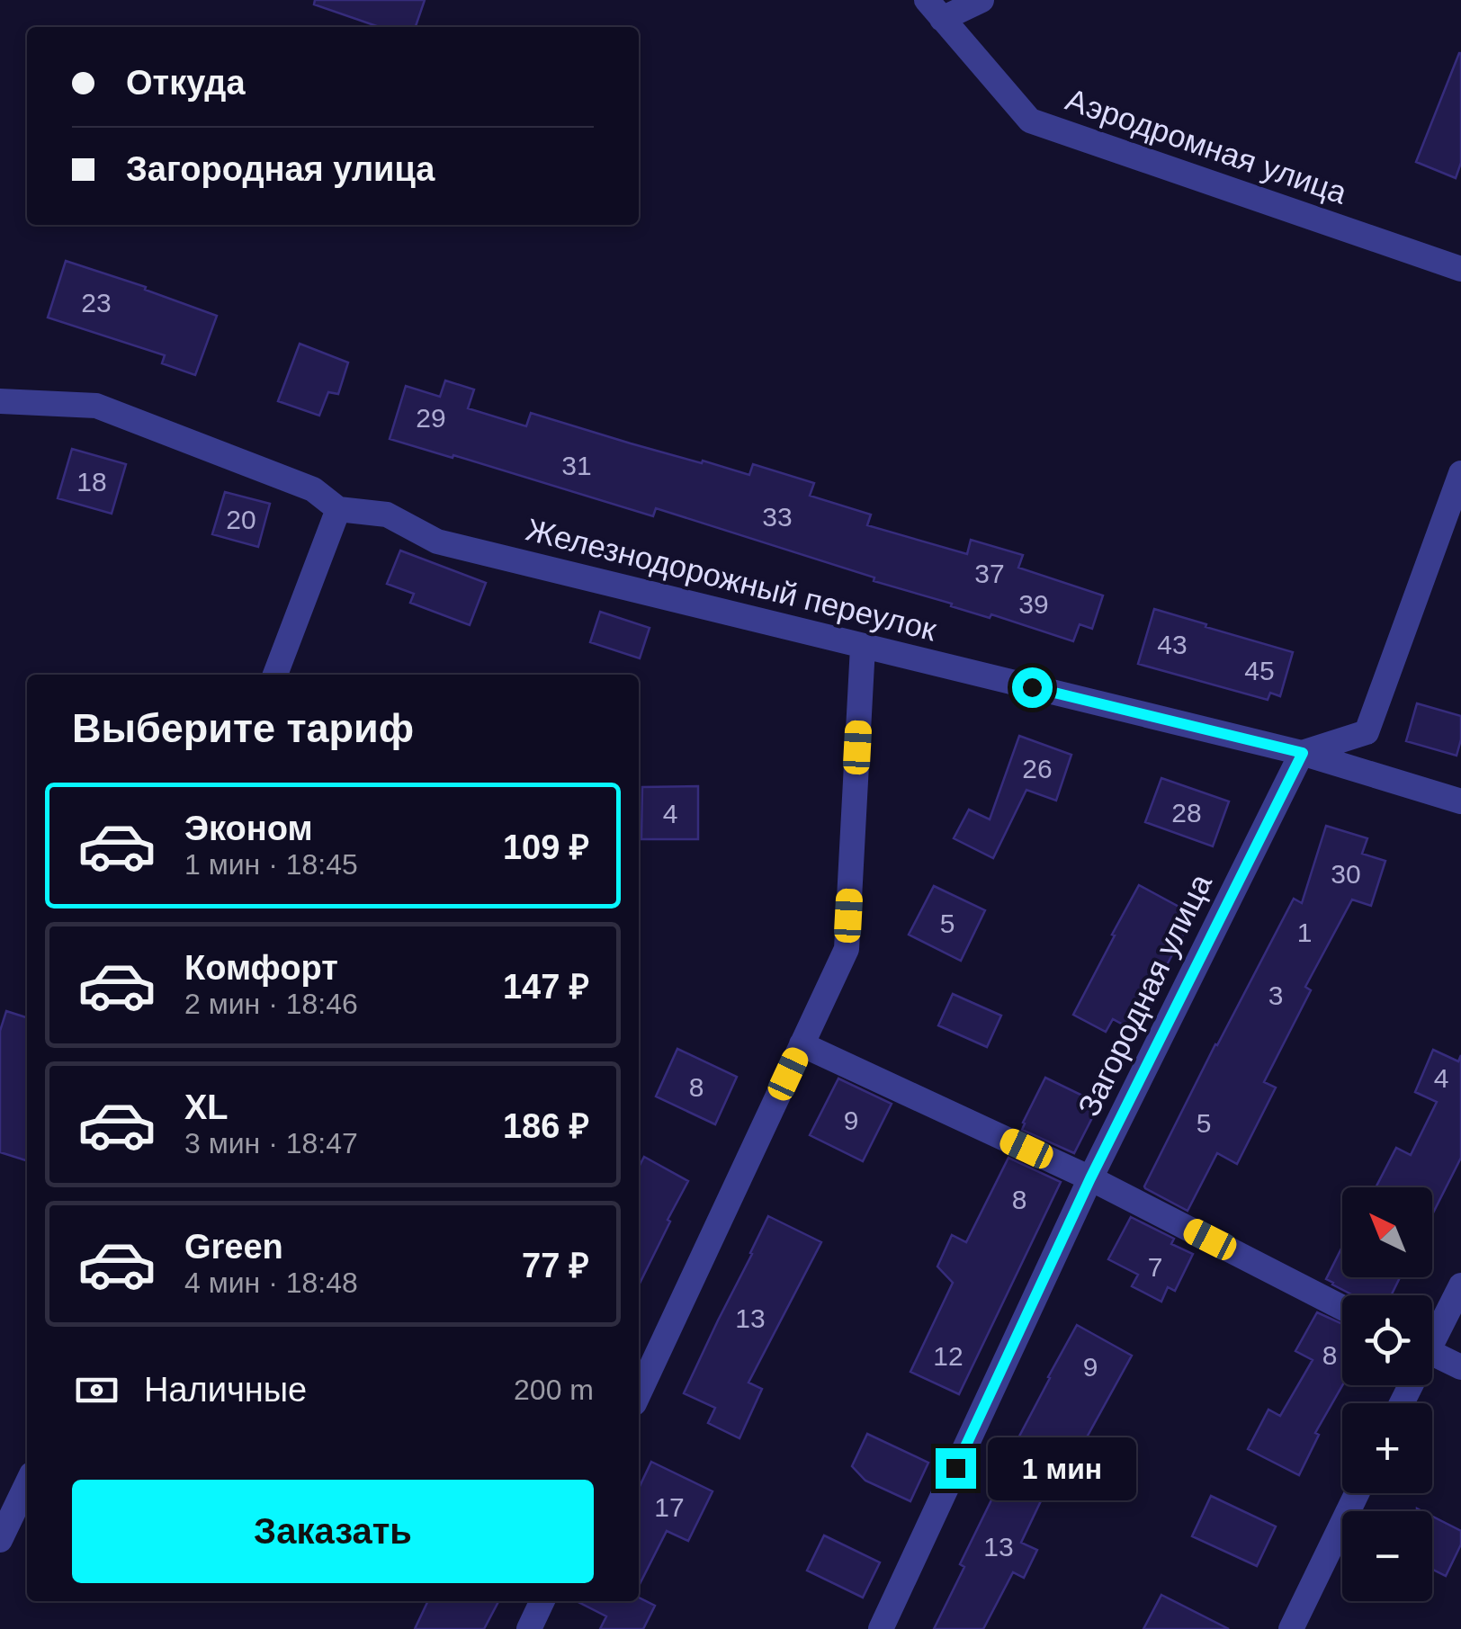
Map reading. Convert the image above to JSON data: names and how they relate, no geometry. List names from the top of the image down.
{
  "streets": {
    "street": ["Аэродромная улица", "Железнодорожный переулок", "Загородная улица"]
  },
  "crossings": [
    ["Железнодорожный переулок", "Загородная улица"]
  ],
  "house_numbers": [
    "23",
    "29",
    "31",
    "18",
    "33",
    "20",
    "37",
    "39",
    "43",
    "45",
    "26",
    "28",
    "4",
    "30",
    "5",
    "1",
    "3",
    "4",
    "8",
    "9",
    "5",
    "8",
    "7",
    "13",
    "8",
    "12",
    "9",
    "17",
    "13"
  ],
  "north": "top left",
  "page": {
    "banner": ["Откуда", "Загородная улица"],
    "heading": "Выберите тариф",
    "list": [
      {
        "name": "Эконом",
        "note": "1 мин · 18:45",
        "value": "109 ₽"
      },
      {
        "name": "Комфорт",
        "note": "2 мин · 18:46",
        "value": "147 ₽"
      },
      {
        "name": "XL",
        "note": "3 мин · 18:47",
        "value": "186 ₽"
      },
      {
        "name": "Green",
        "note": "4 мин · 18:48",
        "value": "77 ₽"
      }
    ],
    "map_buttons": ["+", "−"],
    "pay": ["Наличные", "200 m"],
    "bubble": "1 мин",
    "buttons": "Заказать"
  }
}
